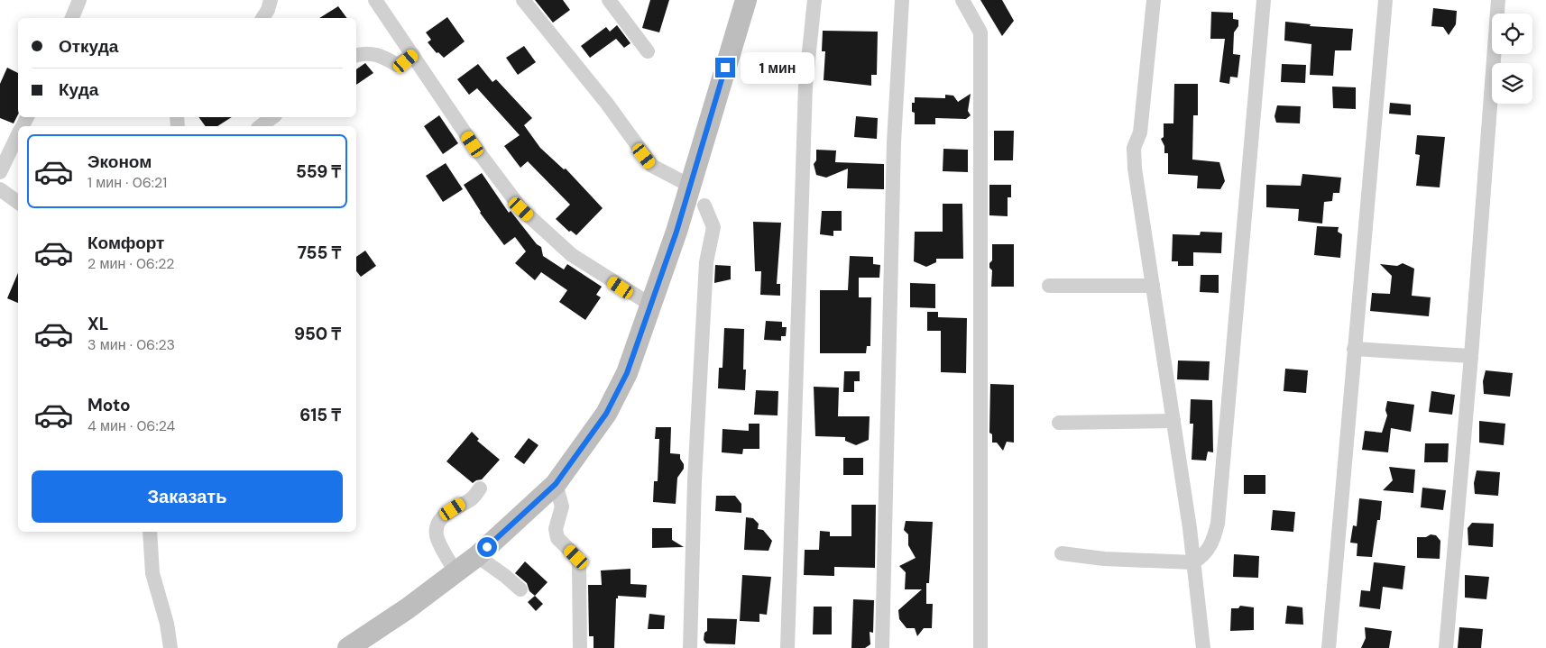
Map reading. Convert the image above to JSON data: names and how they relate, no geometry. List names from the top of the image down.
{
  "page": {
    "banner": ["Откуда", "Куда"],
    "bubble": "1 мин",
    "list": [
      {
        "name": "Эконом",
        "note": "1 мин · 06:21",
        "value": "559 ₸"
      },
      {
        "name": "Комфорт",
        "note": "2 мин · 06:22",
        "value": "755 ₸"
      },
      {
        "name": "XL",
        "note": "3 мин · 06:23",
        "value": "950 ₸"
      },
      {
        "name": "Moto",
        "note": "4 мин · 06:24",
        "value": "615 ₸"
      }
    ],
    "buttons": "Заказать"
  }
}
